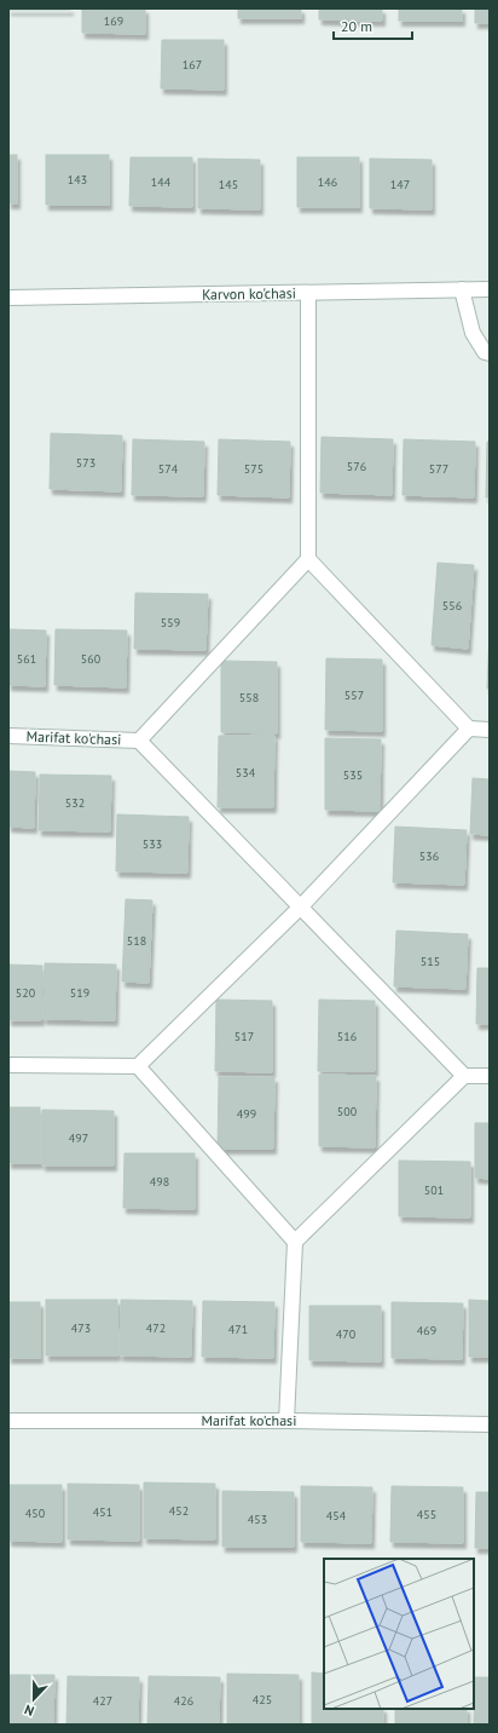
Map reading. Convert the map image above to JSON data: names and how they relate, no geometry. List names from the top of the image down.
{
  "streets": {
    "street": ["Karvon ko'chasi", "Marifat ko'chasi"]
  },
  "house_numbers": [
    "169",
    "167",
    "143",
    "144",
    "146",
    "145",
    "147",
    "573",
    "576",
    "574",
    "575",
    "577",
    "556",
    "559",
    "561",
    "560",
    "557",
    "558",
    "534",
    "535",
    "532",
    "533",
    "536",
    "518",
    "515",
    "520",
    "519",
    "517",
    "516",
    "500",
    "499",
    "497",
    "498",
    "501",
    "473",
    "472",
    "471",
    "469",
    "470",
    "452",
    "451",
    "450",
    "455",
    "454",
    "453",
    "425",
    "427",
    "426"
  ],
  "scale_bar": "20 m",
  "north": "bottom"
}
